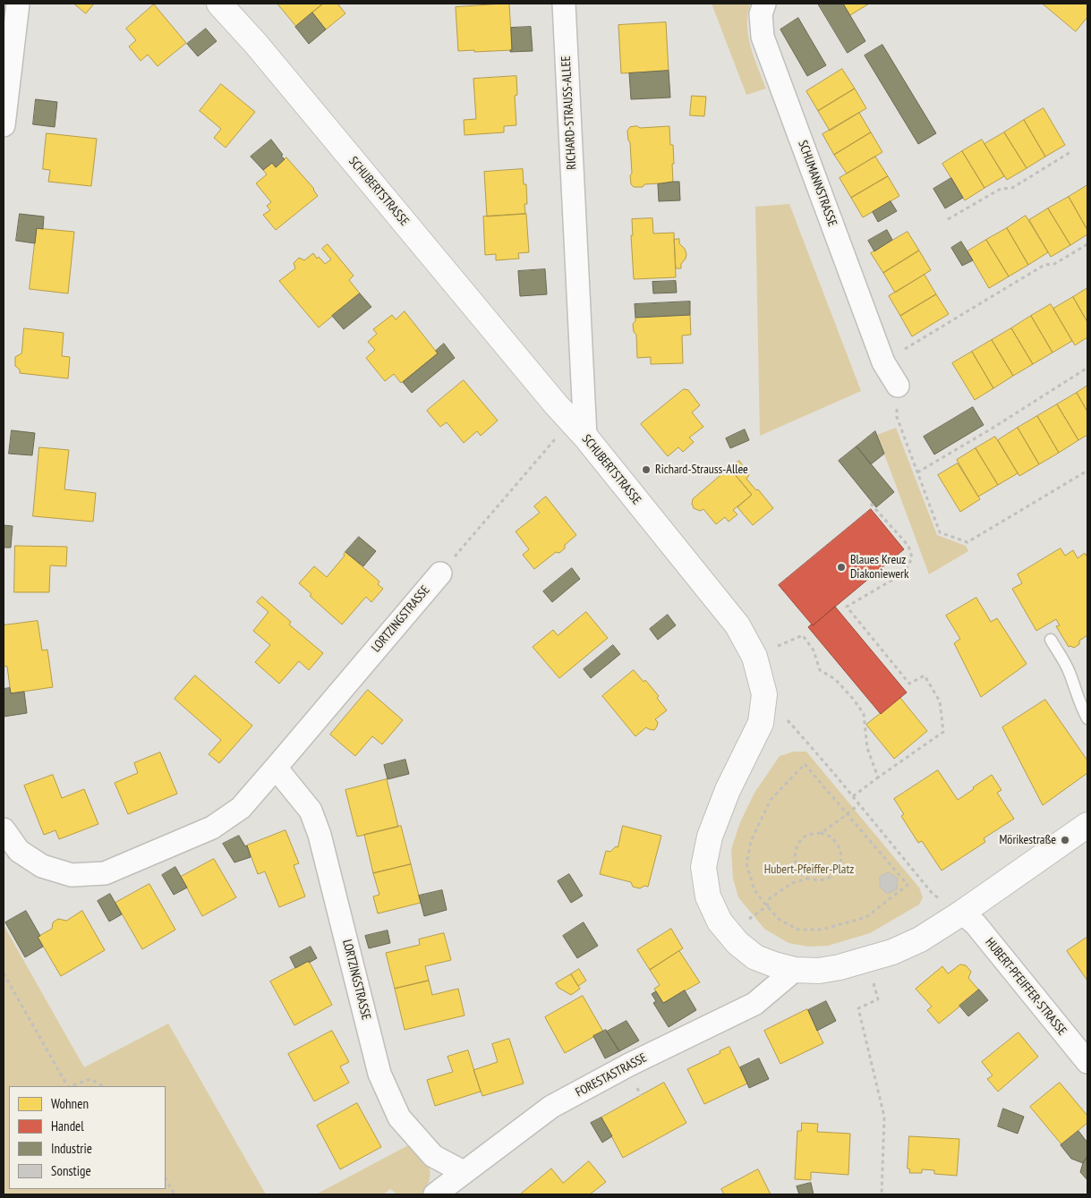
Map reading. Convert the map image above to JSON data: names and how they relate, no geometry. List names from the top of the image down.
{
  "streets": {
    "street": [
      "RICHARD-STRAUSS-ALLEE",
      "SCHUMANNSTRASSE",
      "SCHUBERTSTRASSE",
      "LORTZINGSTRASSE",
      "HUBERT-PFEIFFER-STRASSE",
      "FORESTASTRASSE"
    ]
  },
  "crossings": [
    ["RICHARD-STRAUSS-ALLEE", "SCHUBERTSTRASSE"],
    ["SCHUBERTSTRASSE", "FORESTASTRASSE"],
    ["LORTZINGSTRASSE", "FORESTASTRASSE"]
  ],
  "parks": ["Hubert-Pfeiffer-Platz"],
  "places": ["Richard-Strauss-Allee", "Blaues Kreuz Diakoniewerk", "Mörikestraße"],
  "legend": [
    "Wohnen",
    "Handel",
    "Industrie",
    "Sonstige"
  ]
}
